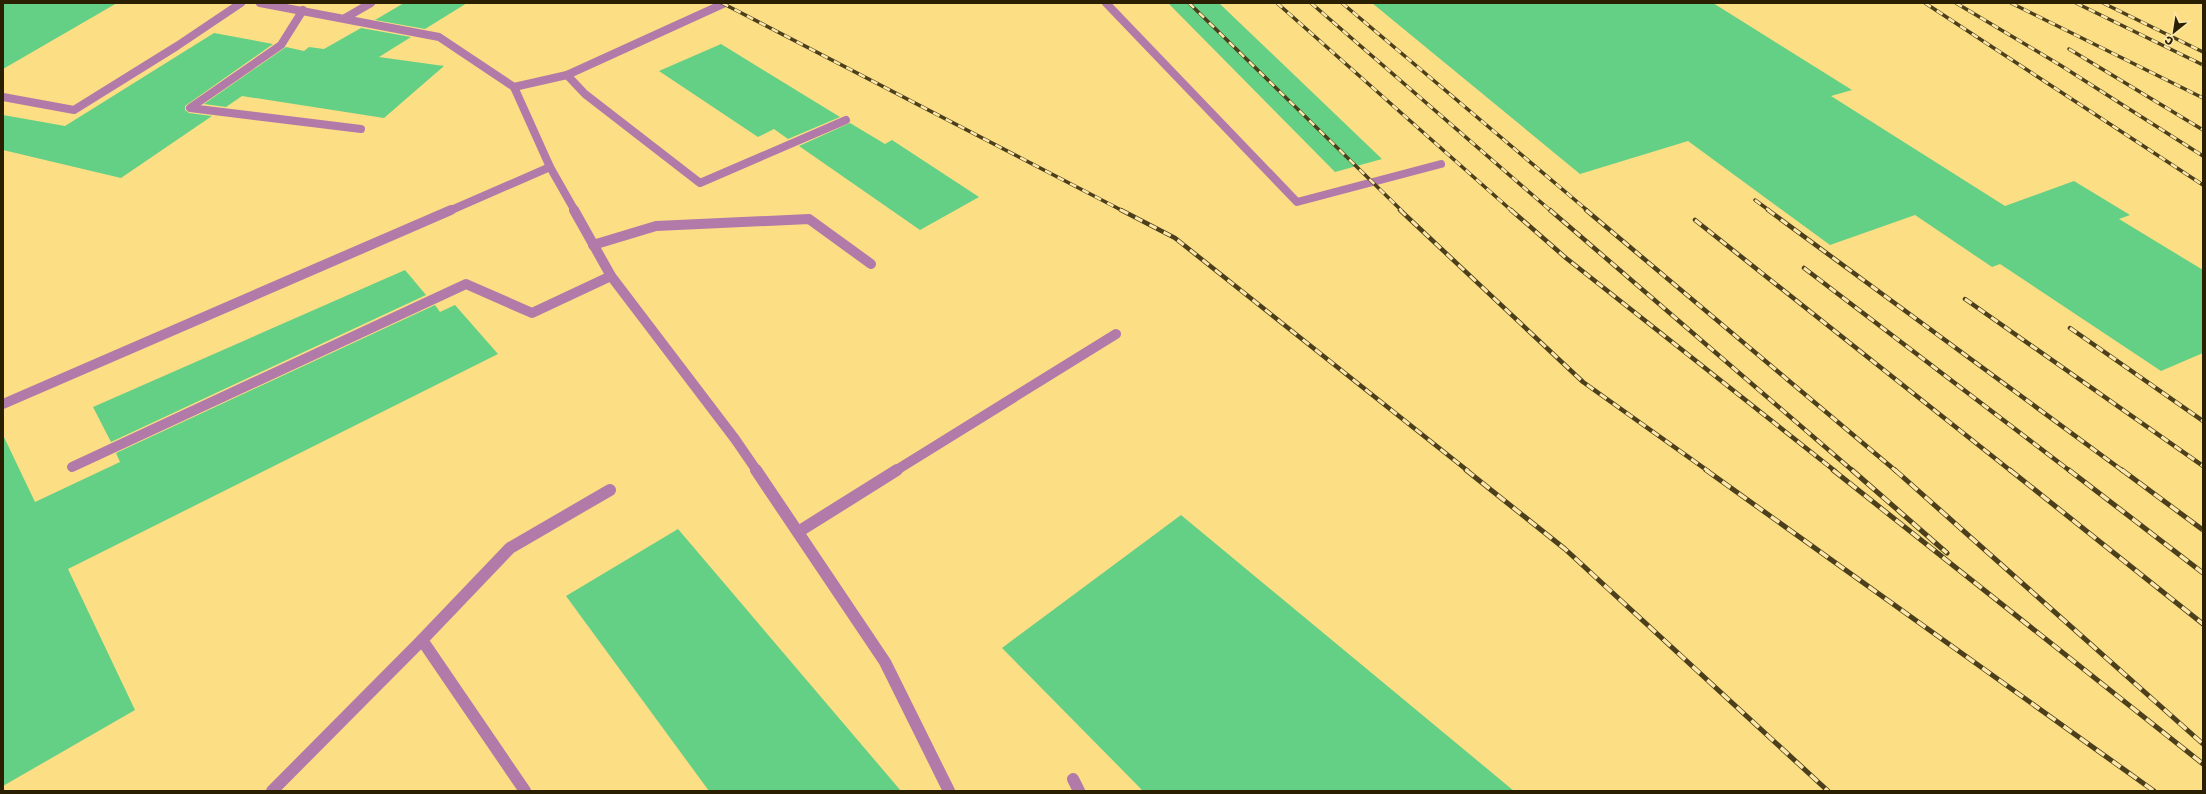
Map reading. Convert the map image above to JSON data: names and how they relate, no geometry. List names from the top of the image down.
{
  "north": "bottom left"
}
